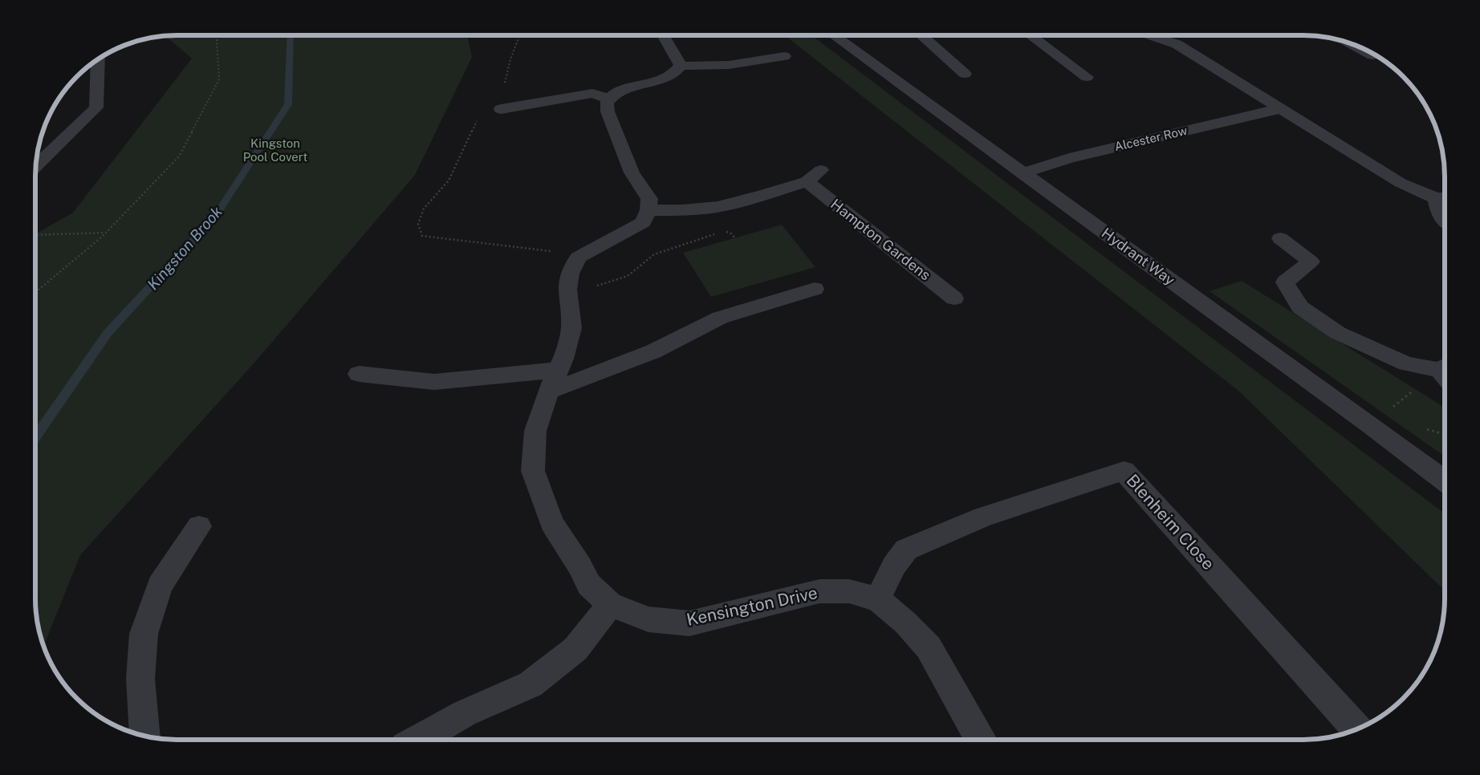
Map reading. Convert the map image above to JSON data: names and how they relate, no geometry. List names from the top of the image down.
{
  "streets": {
    "street": [
      "Alcester Row",
      "Hampton Gardens",
      "Hydrant Way",
      "Blenheim Close",
      "Kensington Drive"
    ]
  },
  "crossings": [
    ["Alcester Row", "Hydrant Way"],
    ["Blenheim Close", "Kensington Drive"]
  ],
  "water": ["Kingston Brook"],
  "parks": ["Kingston Pool Covert"]
}
